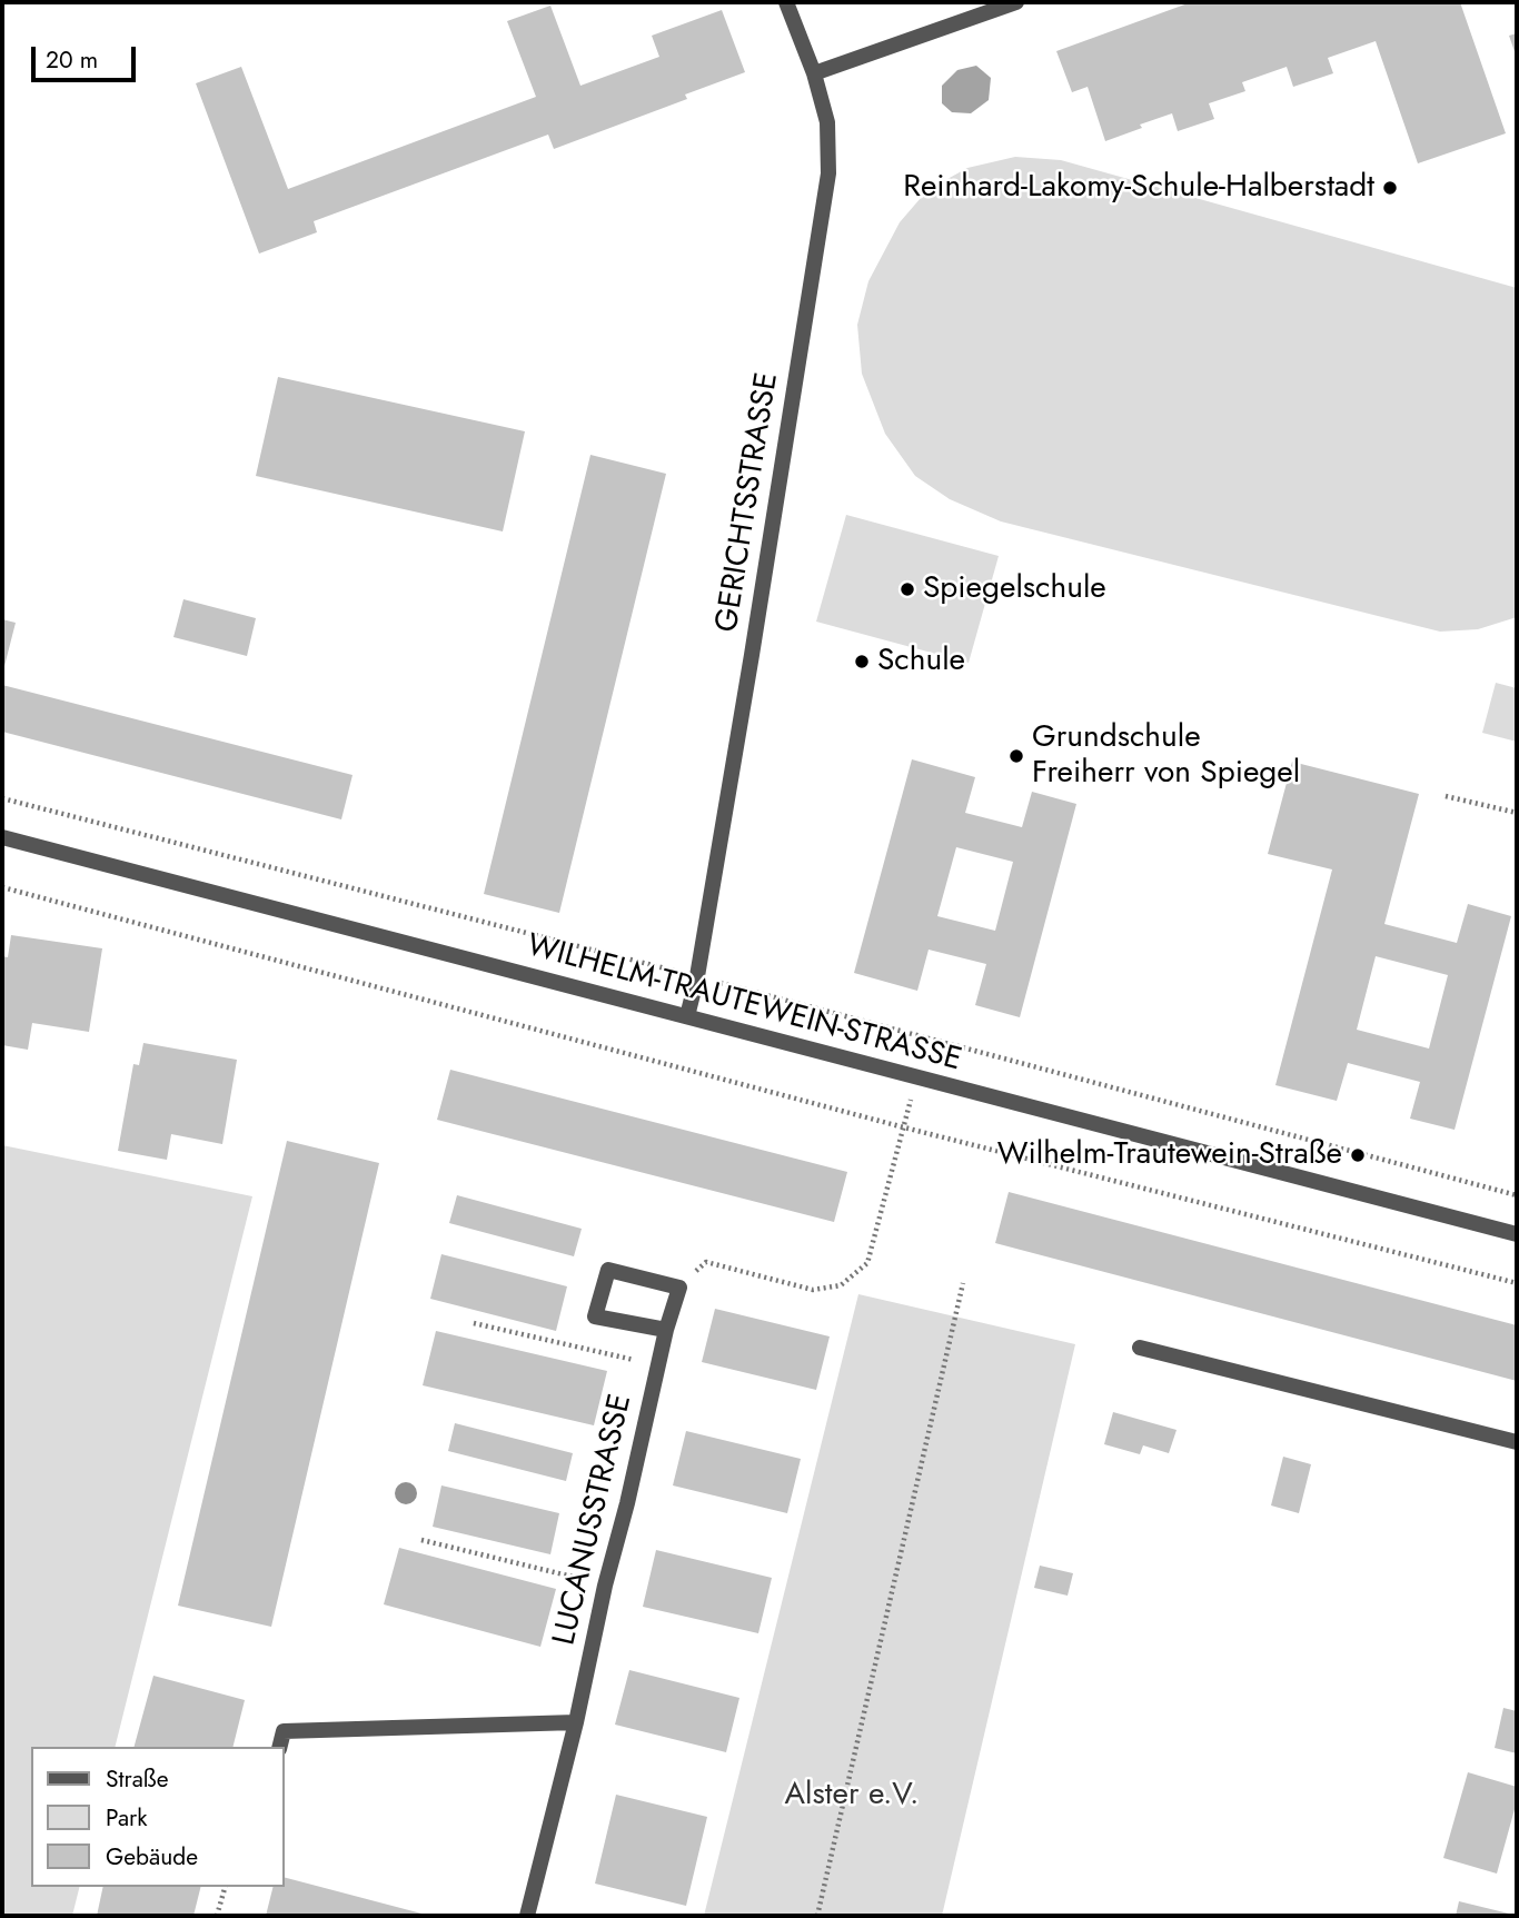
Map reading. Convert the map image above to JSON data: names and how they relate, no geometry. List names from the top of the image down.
{
  "streets": {
    "street": ["GERICHTSSTRASSE", "WILHELM-TRAUTEWEIN-STRASSE", "LUCANUSSTRASSE"]
  },
  "crossings": [
    ["GERICHTSSTRASSE", "WILHELM-TRAUTEWEIN-STRASSE"]
  ],
  "parks": ["Alster e.V."],
  "places": [
    "Reinhard-Lakomy-Schule-Halberstadt",
    "Spiegelschule",
    "Schule",
    "Grundschule Freiherr von Spiegel",
    "Wilhelm-Trautewein-Straße"
  ],
  "legend": ["Straße", "Park", "Gebäude"],
  "scale_bar": "20 m"
}
